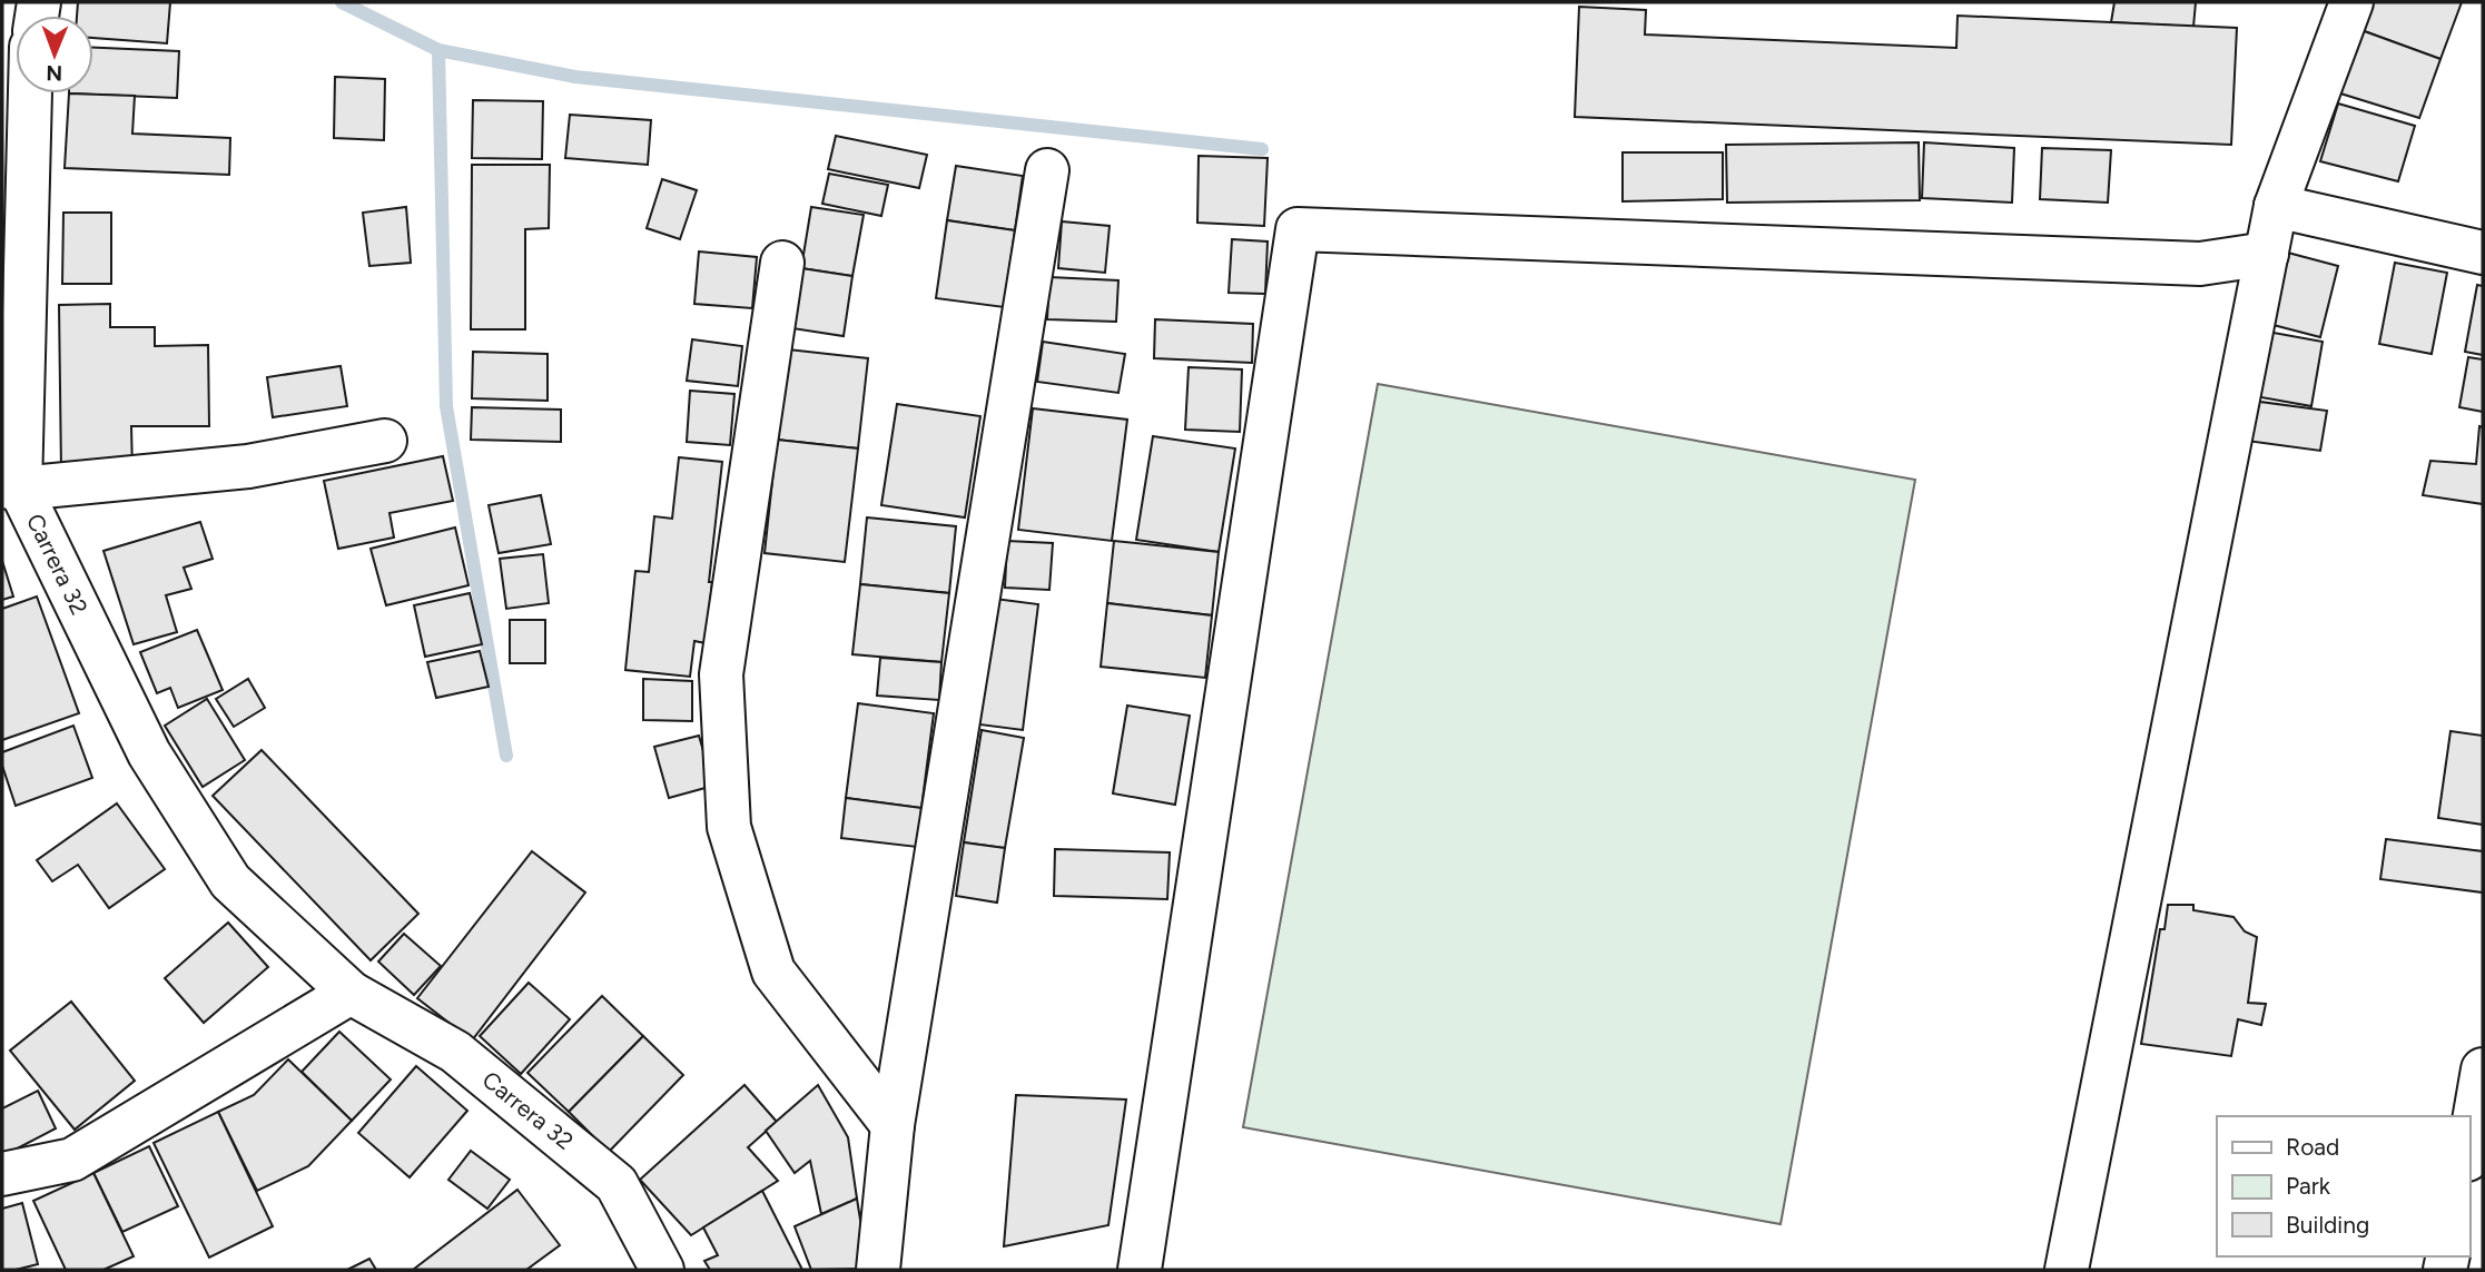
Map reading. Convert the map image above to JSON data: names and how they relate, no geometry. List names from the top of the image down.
{
  "streets": {
    "street": ["Carrera 32"]
  },
  "legend": ["Road", "Park", "Building"],
  "north": "bottom"
}
